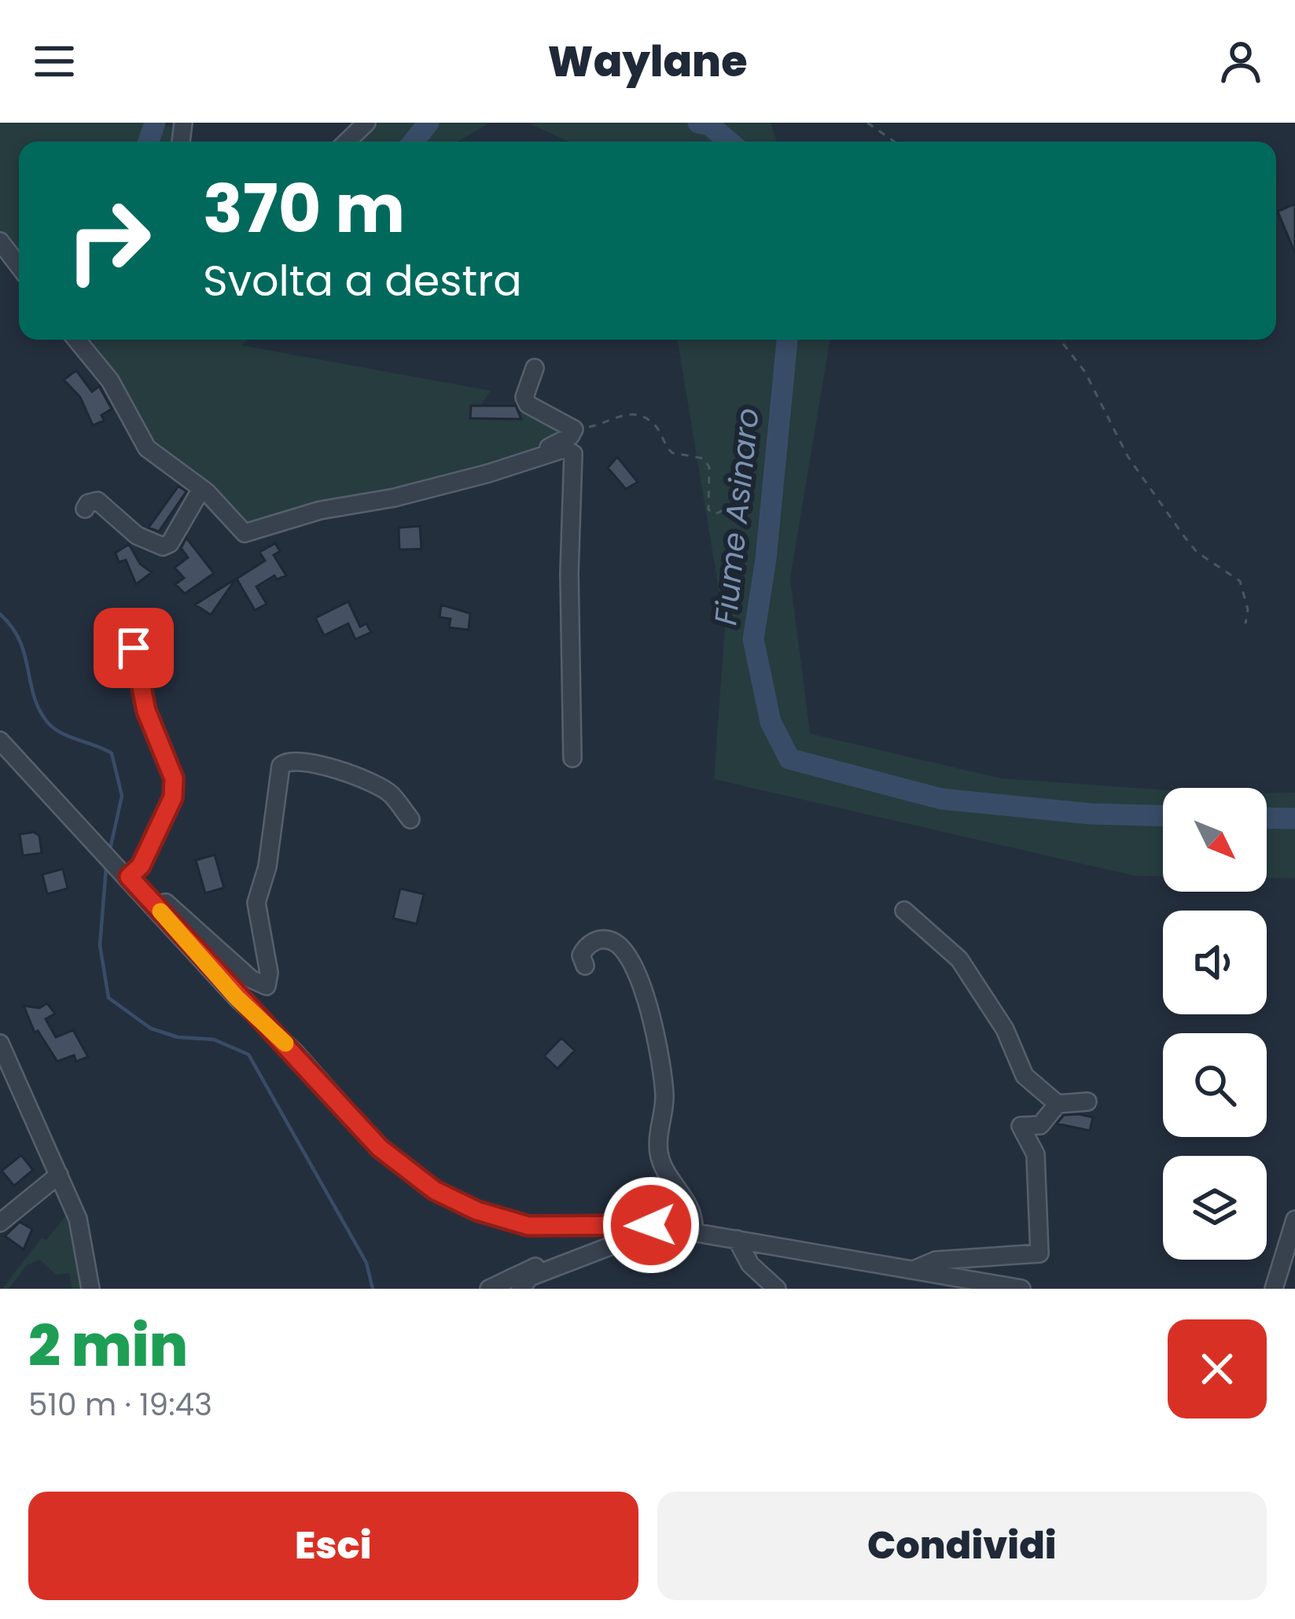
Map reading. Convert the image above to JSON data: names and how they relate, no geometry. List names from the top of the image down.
{
  "water": ["Fiume Asinaro"],
  "north": "bottom right",
  "page": {
    "header": "Waylane",
    "turn": ["370 m", "Svolta a destra"],
    "heading": ["2 min", "510 m · 19:43"],
    "buttons": ["Esci", "Condividi"]
  }
}
